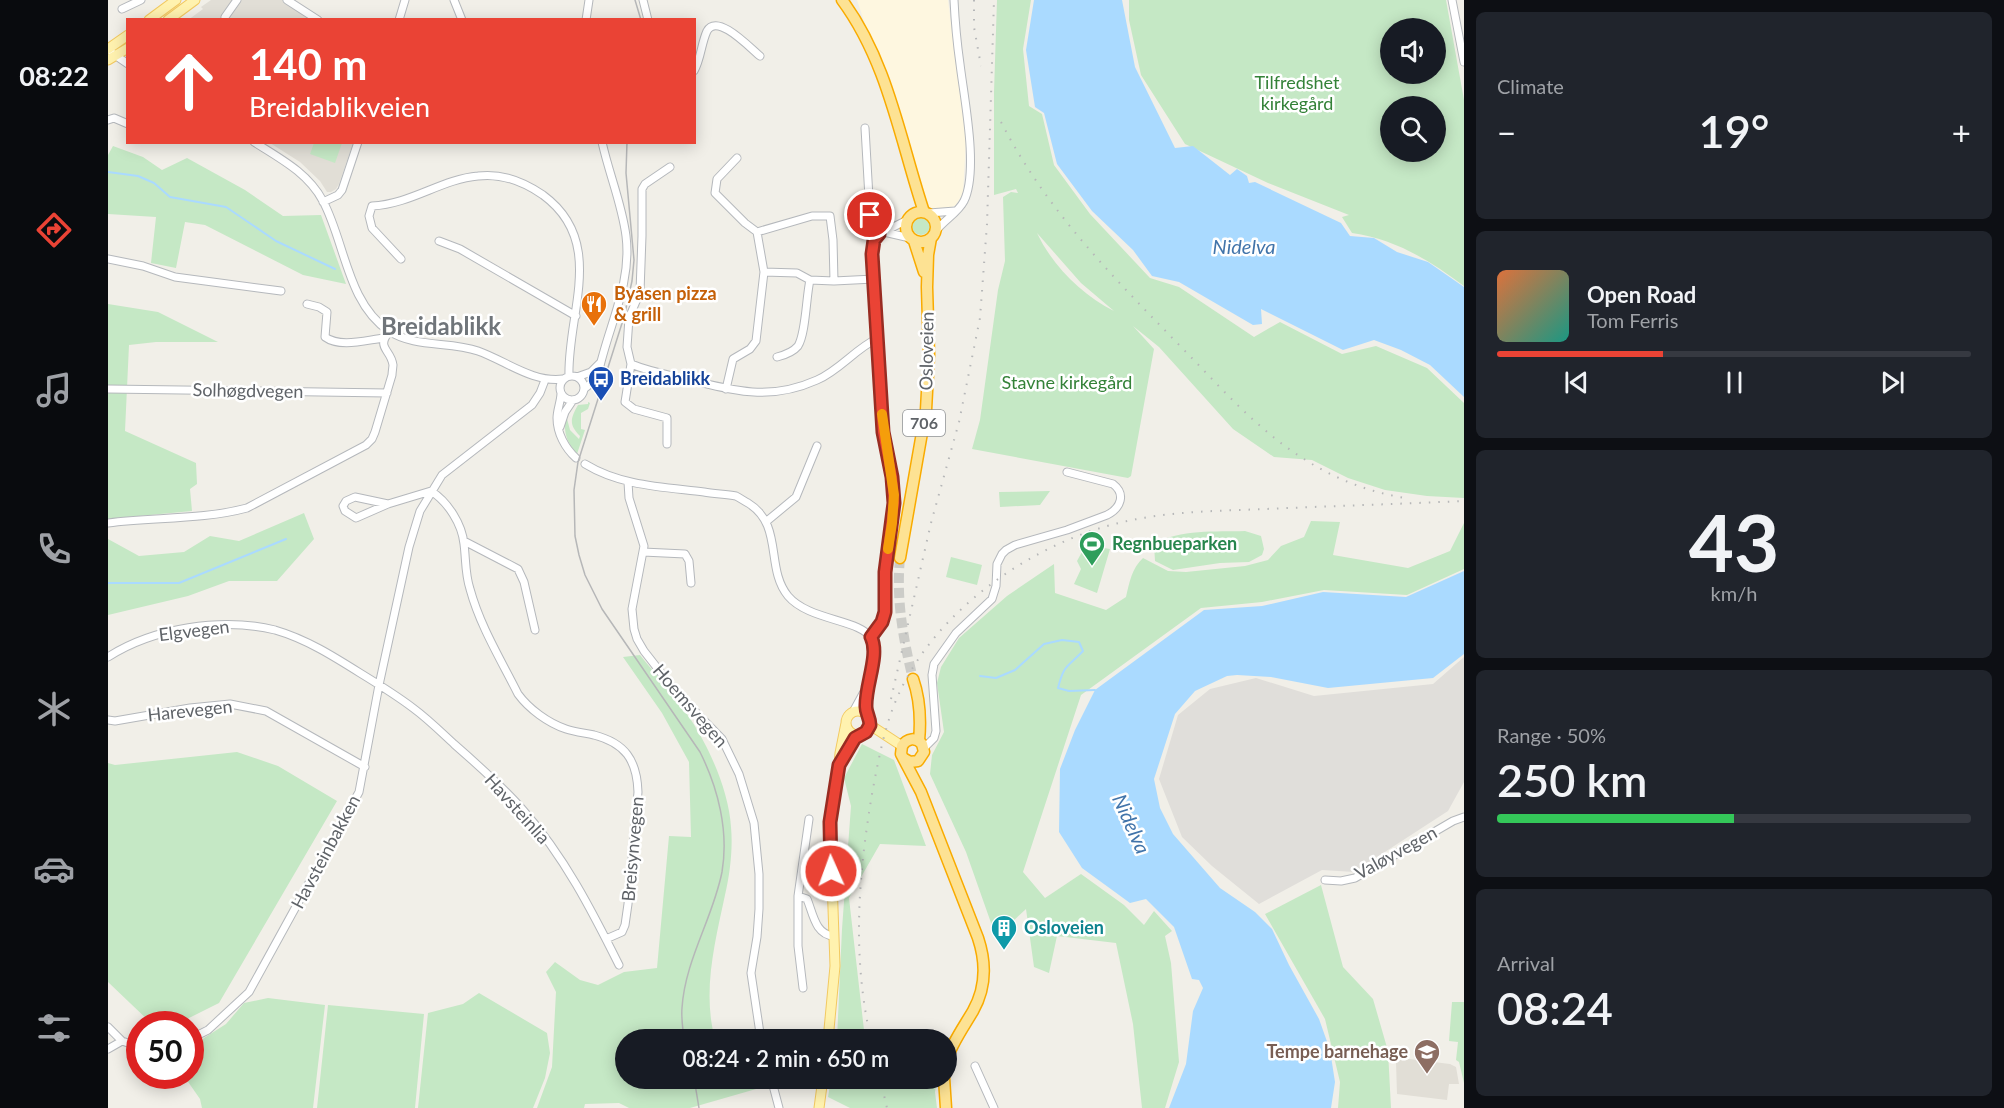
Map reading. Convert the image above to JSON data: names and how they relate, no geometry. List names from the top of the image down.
{
  "streets": {
    "highway": ["Osloveien", "706"],
    "street": [
      "Solhøgdvegen",
      "Elgvegen",
      "Hoemsvegen",
      "Harevegen",
      "Havsteinlia",
      "Breisynvegen",
      "Havsteinbakken",
      "Valøyvegen"
    ]
  },
  "crossings": [
    ["Osloveien", "706"],
    ["Elgvegen", "Havsteinlia"],
    ["Elgvegen", "Havsteinbakken"],
    ["Harevegen", "Havsteinbakken"],
    ["Havsteinlia", "Breisynvegen"],
    ["Havsteinlia", "Havsteinbakken"],
    ["Breisynvegen", "Havsteinbakken"]
  ],
  "districts": ["Breidablikk"],
  "water": ["Nidelva"],
  "parks": ["Tilfredshet kirkegård", "Stavne kirkegård"],
  "places": {
    "restaurant": ["Byåsen pizza & grill"],
    "bus stop": ["Breidablikk"],
    "sports": ["Regnbueparken"],
    "building": ["Osloveien"],
    "school or university": ["Tempe barnehage"]
  },
  "page": {
    "tabs": "08:22",
    "tile": [
      "Climate",
      ["43", "km/h"],
      ["Range · 50%", "250 km"],
      ["Arrival", "08:24"]
    ],
    "turn": ["140 m", "Breidablikveien"],
    "heat": ["−", "19°", "+"],
    "song": ["Open Road", "Tom Ferris"],
    "limit": "50",
    "trip": "08:24 · 2 min · 650 m"
  }
}
